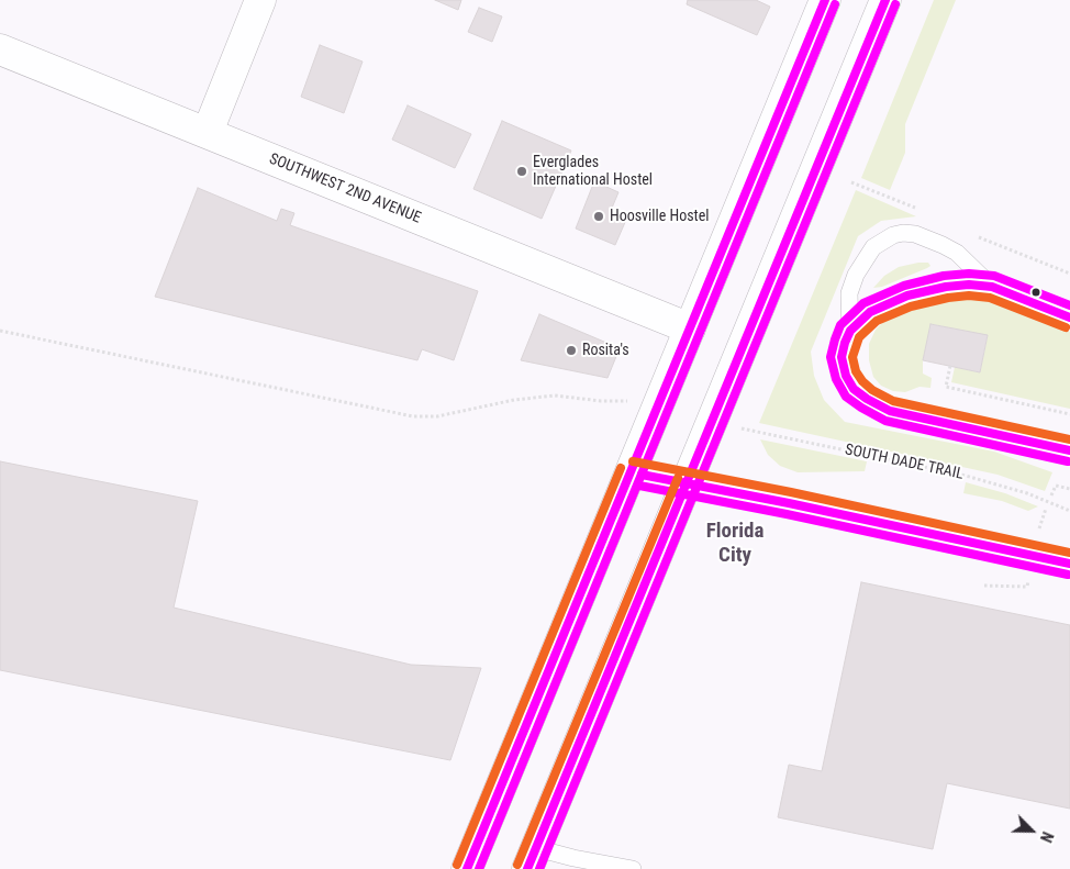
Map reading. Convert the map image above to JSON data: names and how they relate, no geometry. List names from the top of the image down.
{
  "streets": {
    "main road": ["SOUTHWEST 2ND AVENUE"],
    "path": ["SOUTH DADE TRAIL"]
  },
  "districts": ["Florida City"],
  "places": ["Everglades International Hostel", "Hoosville Hostel", "Rosita's"],
  "north": "bottom right"
}
